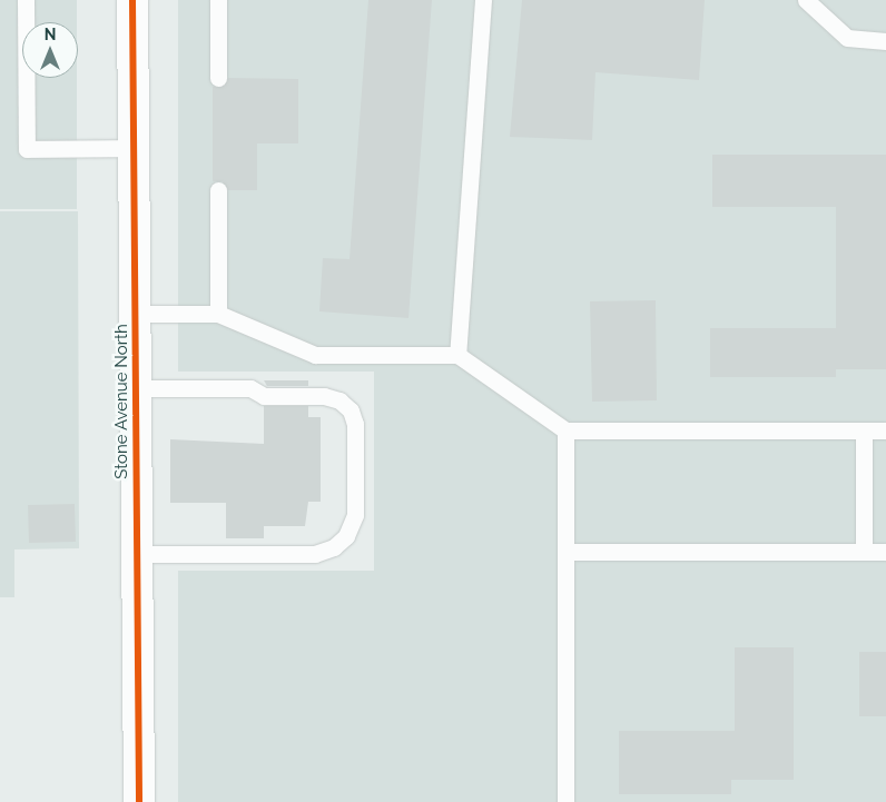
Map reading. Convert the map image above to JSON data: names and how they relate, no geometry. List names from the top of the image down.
{
  "streets": {
    "street": ["Stone Avenue North"]
  },
  "north": "top"
}
